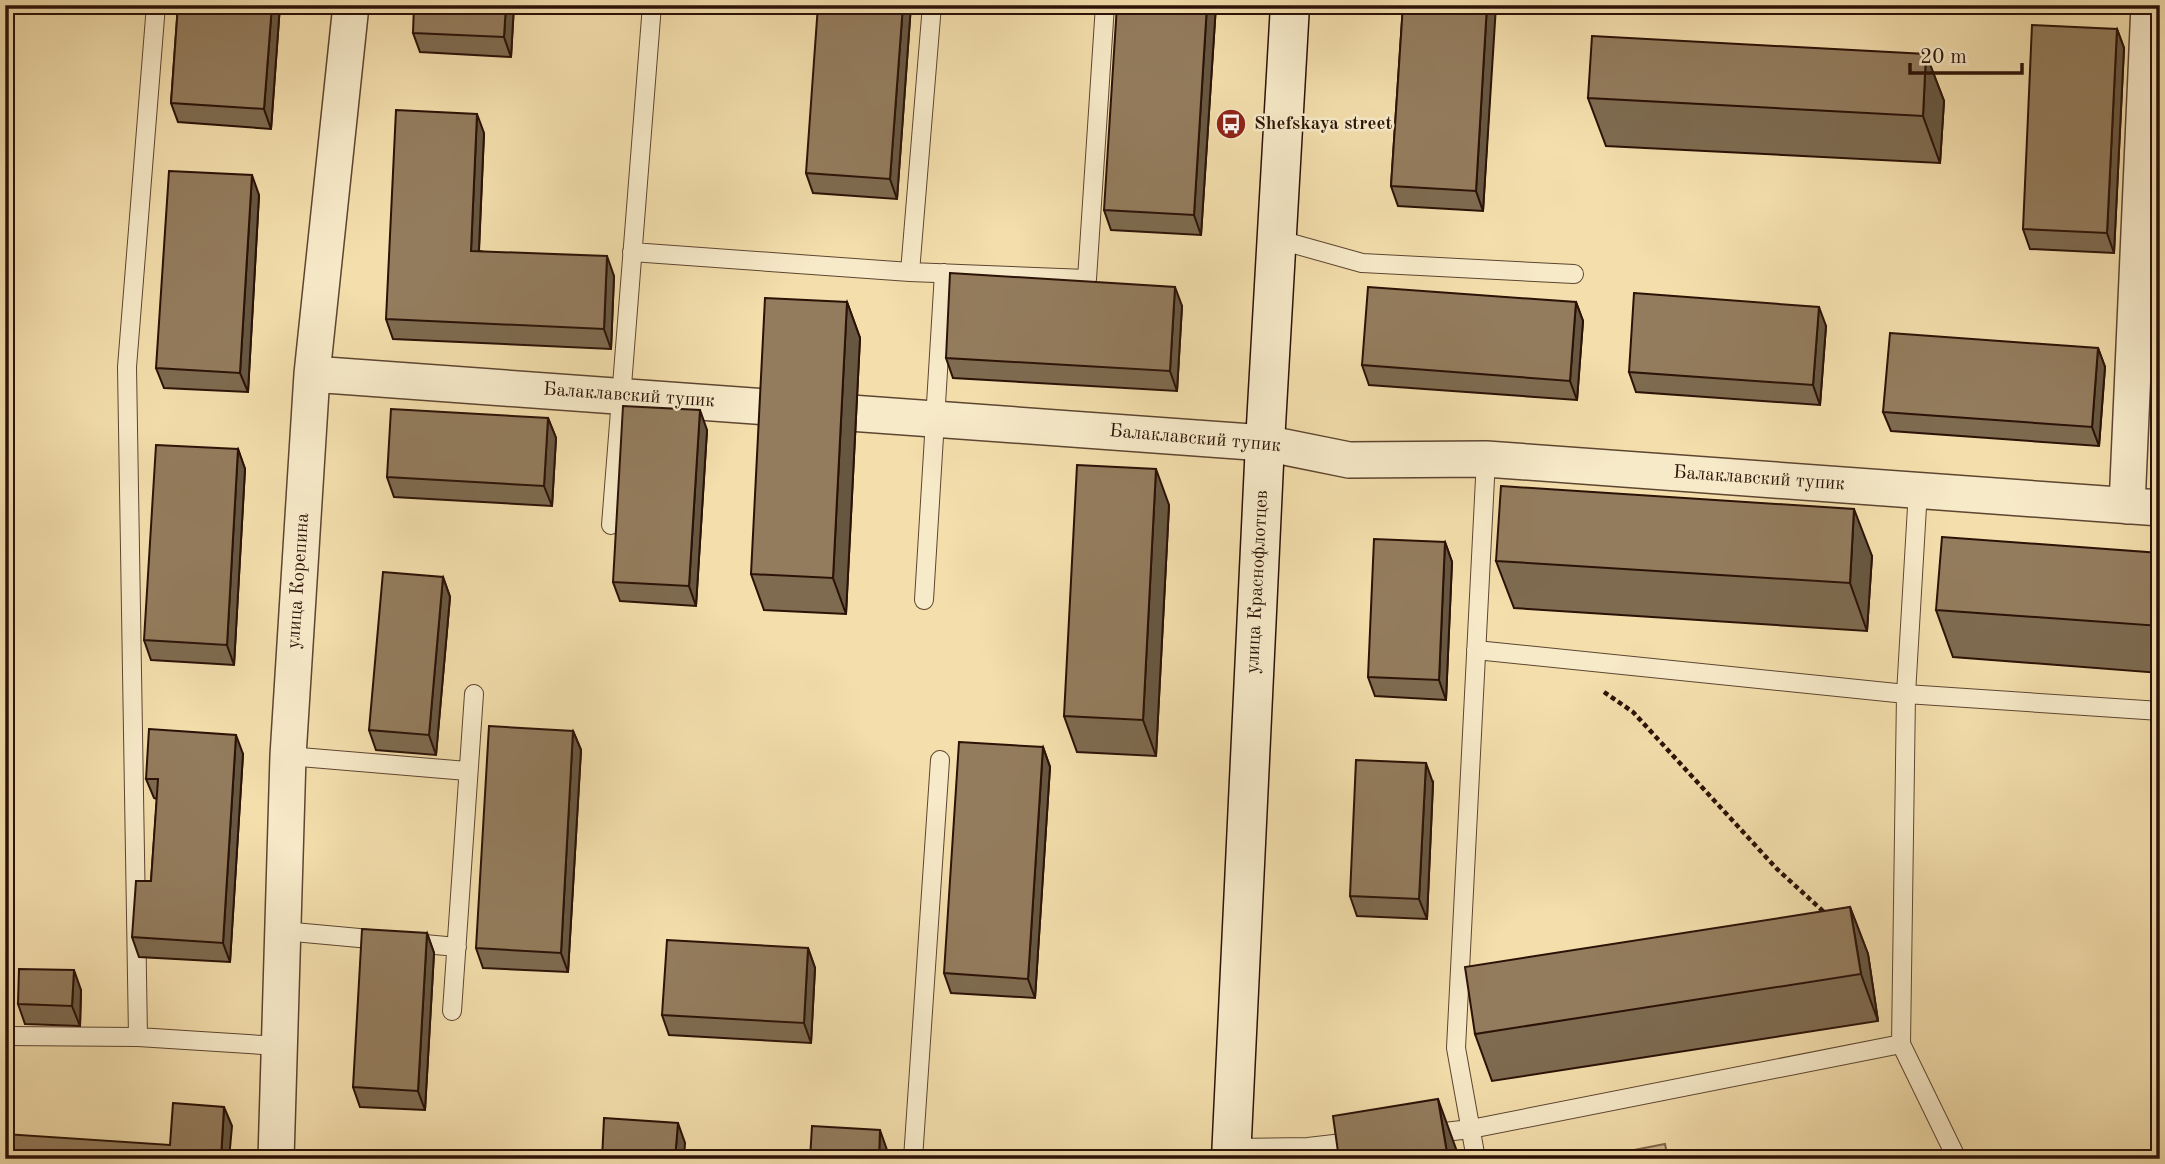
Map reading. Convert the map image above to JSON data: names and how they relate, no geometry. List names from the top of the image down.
{
  "streets": {
    "main road": ["улица Краснофлотцев"],
    "street": ["Балаклавский тупик", "улица Корепина"]
  },
  "crossings": [
    ["Балаклавский тупик", "улица Корепина"],
    ["Балаклавский тупик", "улица Краснофлотцев"]
  ],
  "places": {
    "bus stop": ["Shefskaya street"]
  },
  "scale_bar": "20 m"
}
